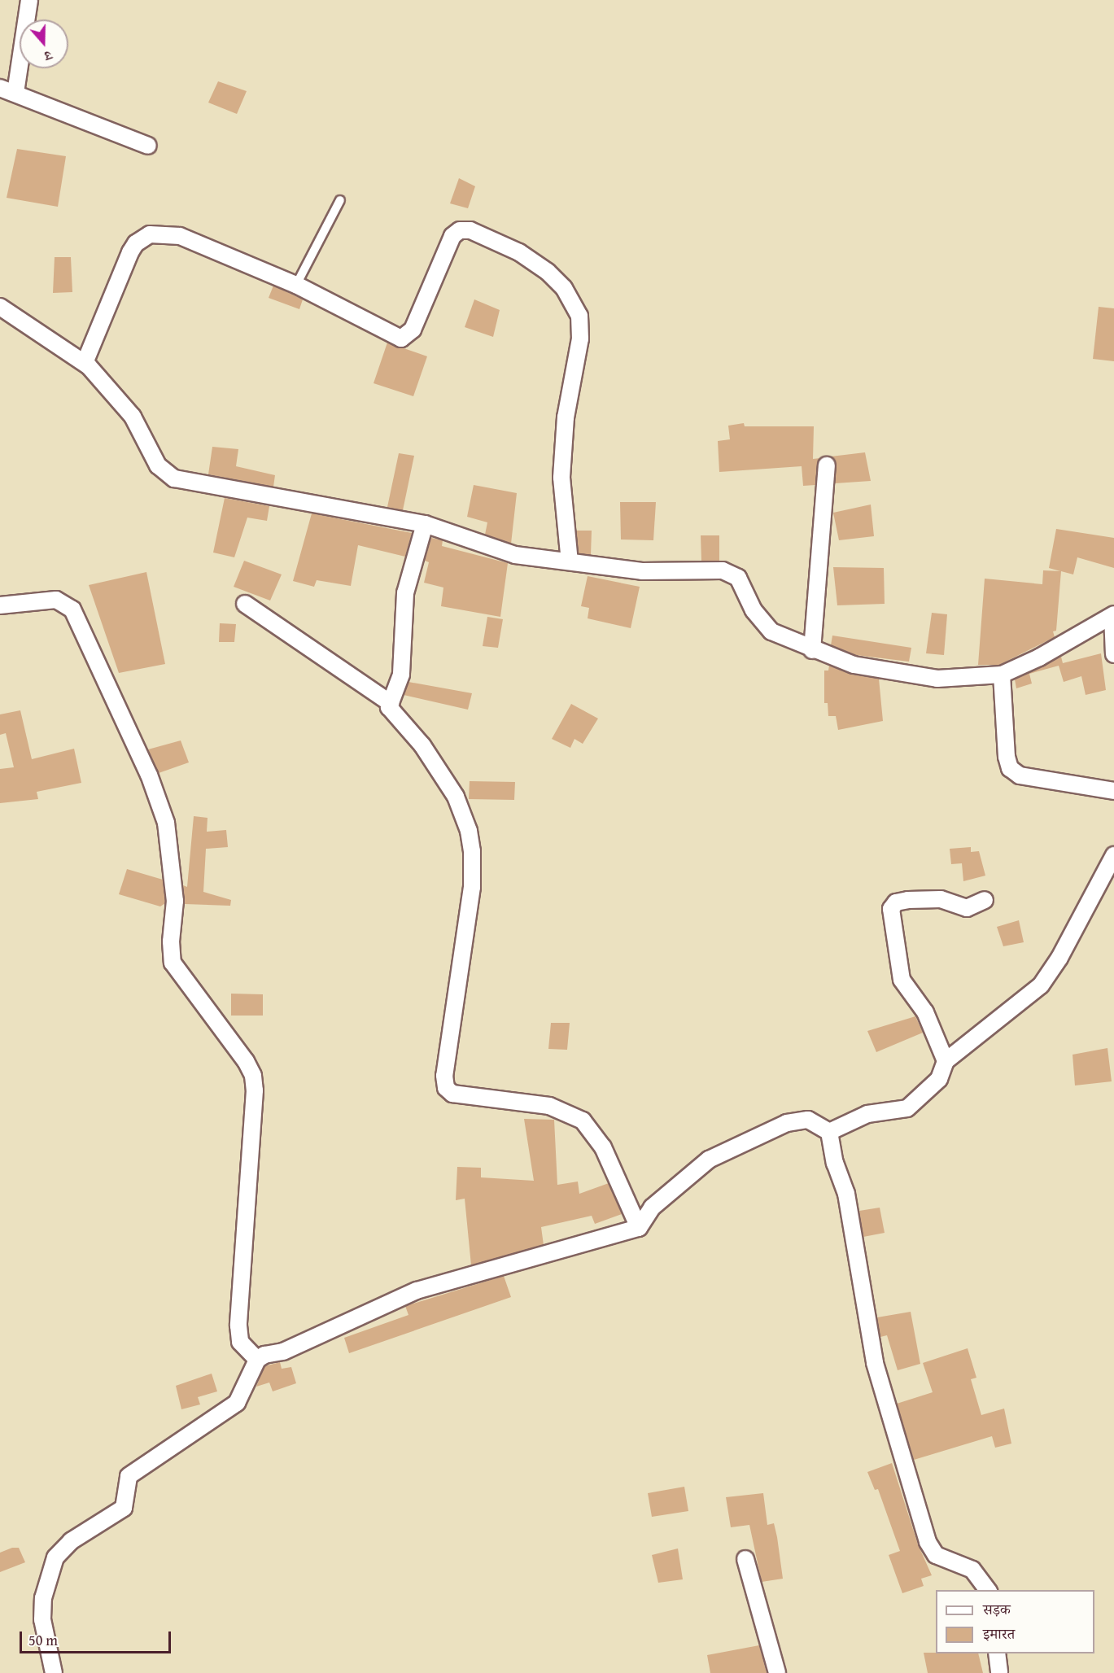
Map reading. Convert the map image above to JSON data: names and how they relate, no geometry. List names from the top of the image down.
{
  "legend": ["सड़क", "इमारत"],
  "scale_bar": "50 m",
  "north": "bottom"
}
